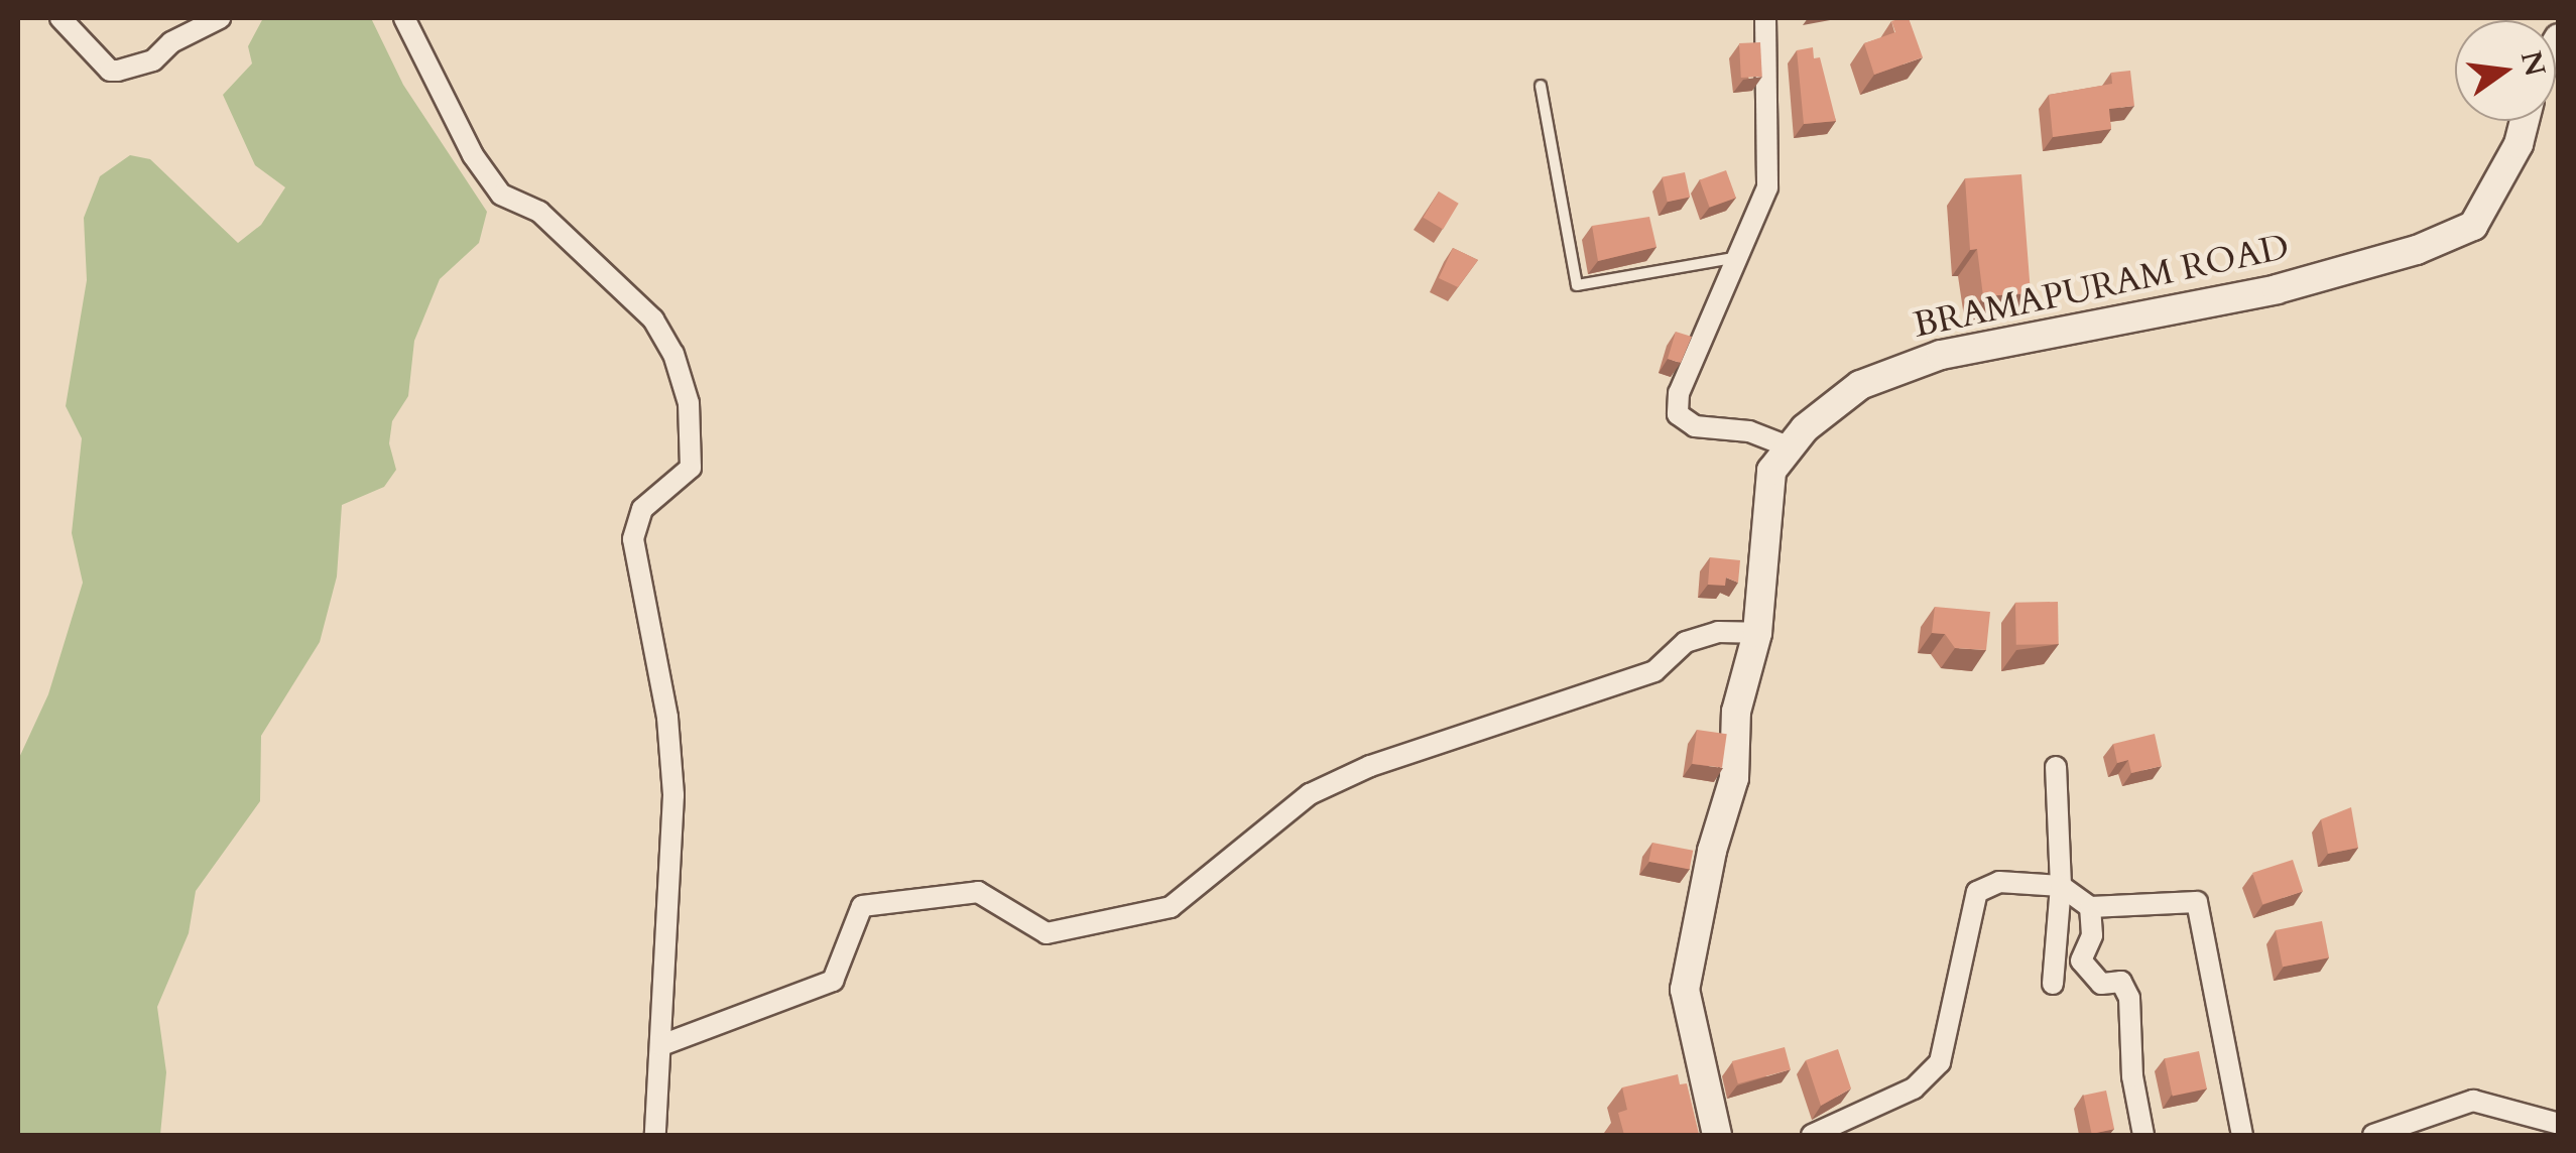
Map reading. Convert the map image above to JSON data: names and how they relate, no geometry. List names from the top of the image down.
{
  "streets": {
    "street": ["BRAMAPURAM ROAD"]
  },
  "north": "right"
}
